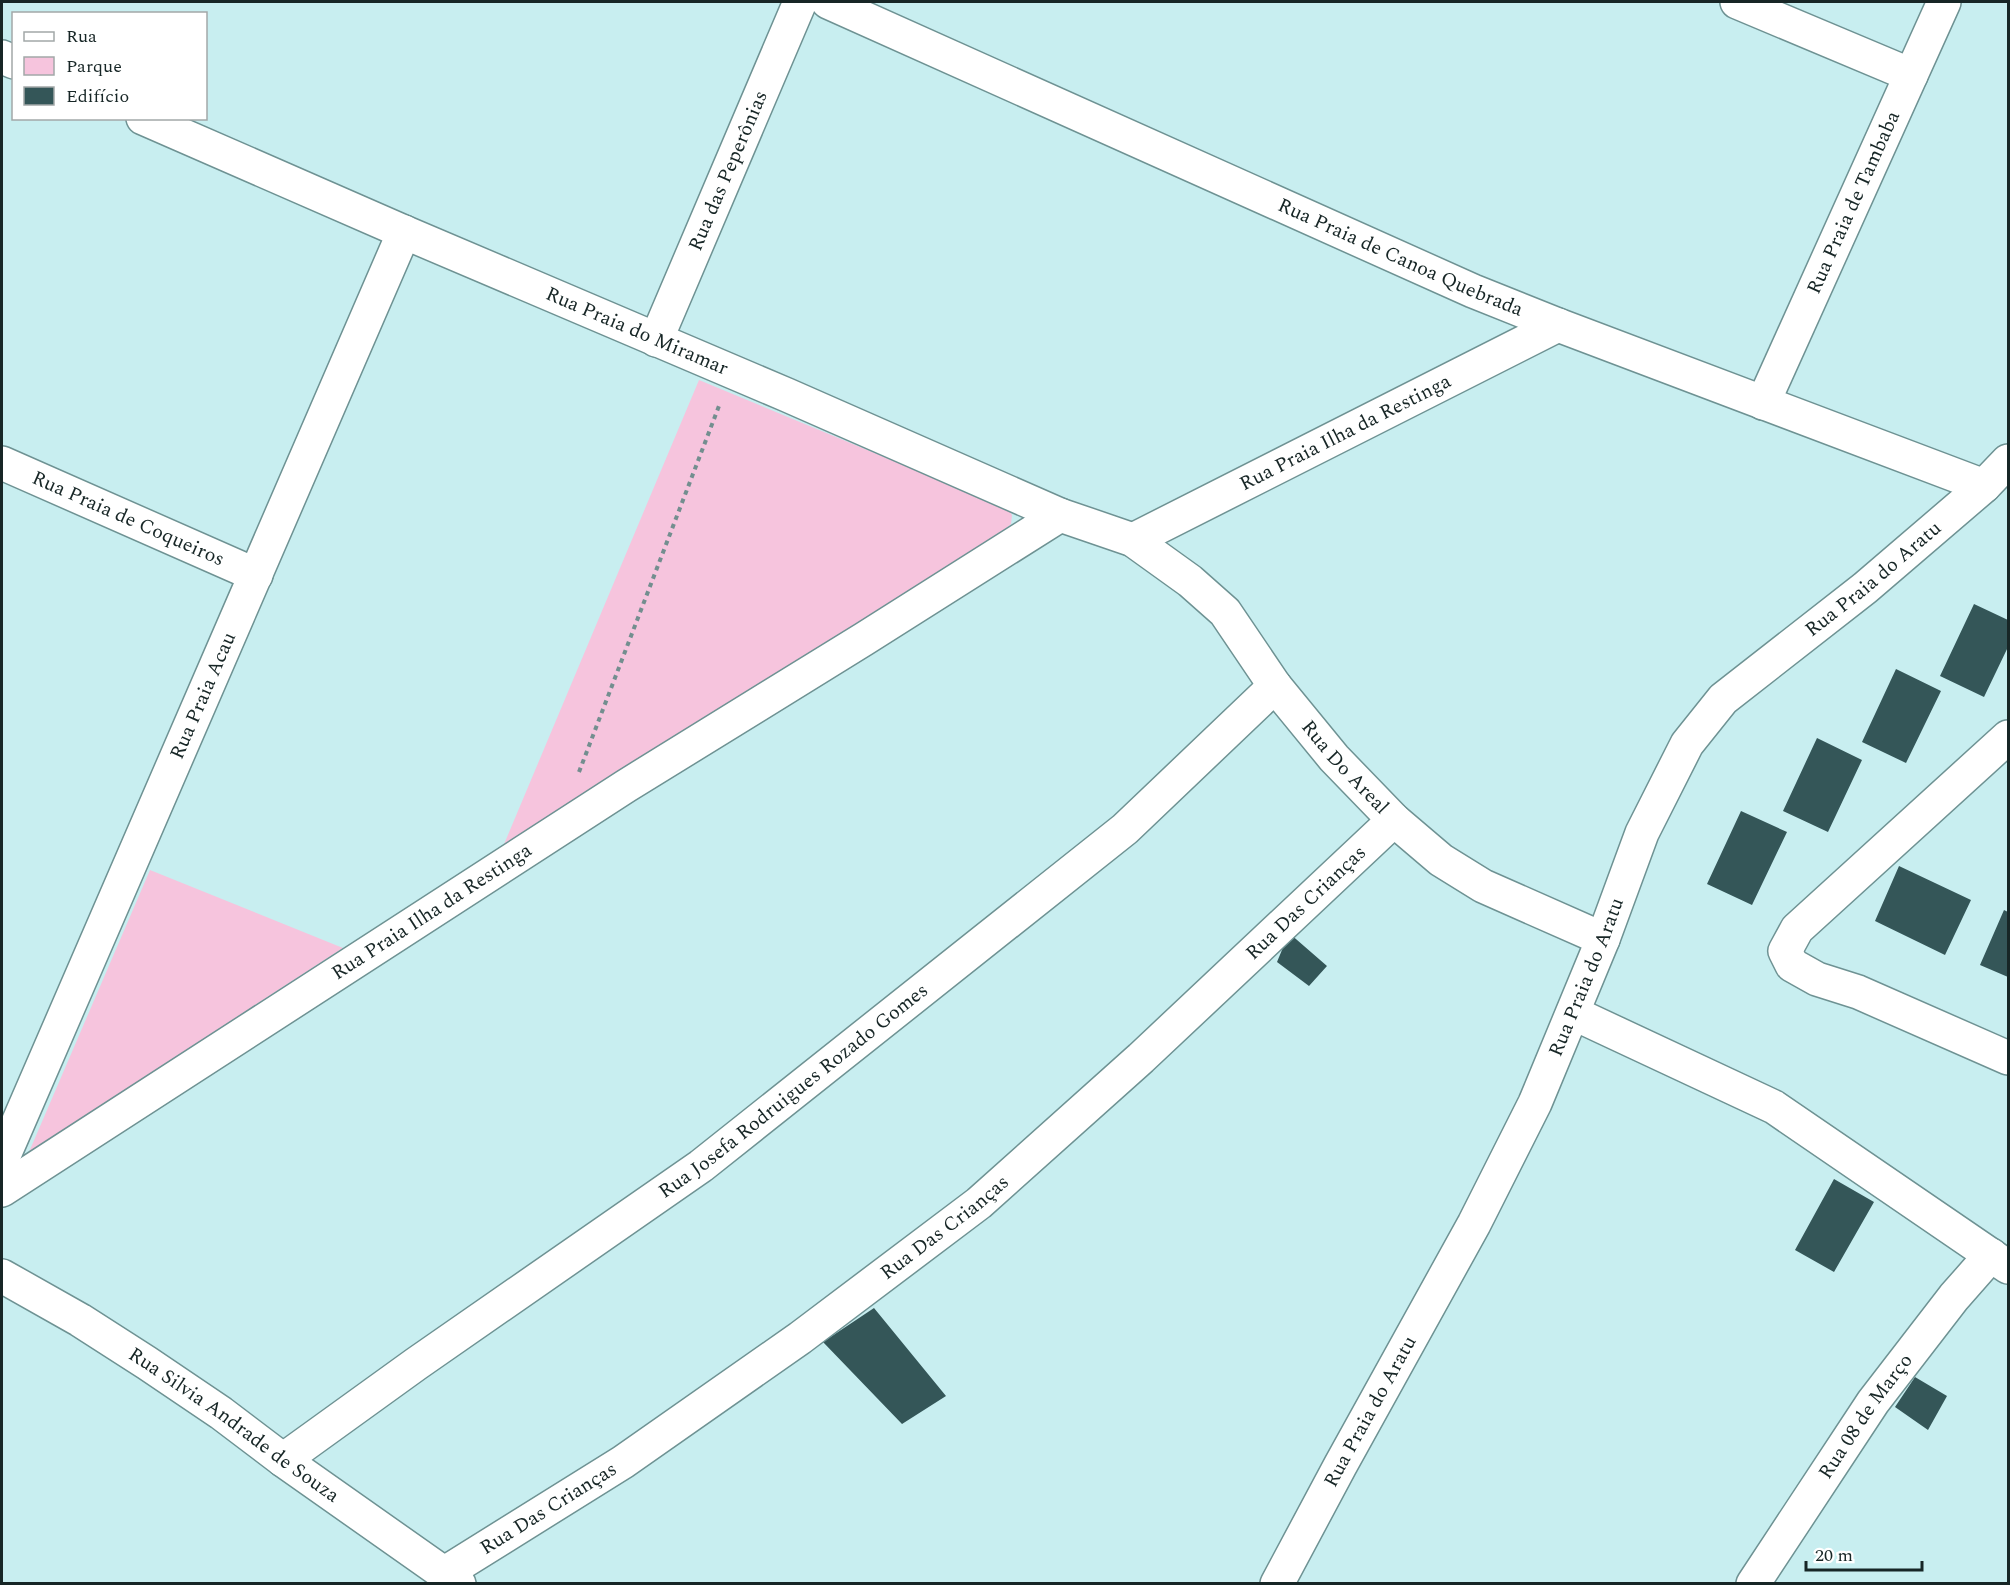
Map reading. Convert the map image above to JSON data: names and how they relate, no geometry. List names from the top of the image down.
{
  "streets": {
    "street": [
      "Rua das Peperônias",
      "Rua Praia de Tambaba",
      "Rua Praia de Canoa Quebrada",
      "Rua Praia do Miramar",
      "Rua Praia Ilha da Restinga",
      "Rua Praia de Coqueiros",
      "Rua Praia do Aratu",
      "Rua Praia Acau",
      "Rua Do Areal",
      "Rua Das Crianças",
      "Rua Josefa Rodruigues Rozado Gomes",
      "Rua 08 de Março",
      "Rua Silvia Andrade de Souza"
    ]
  },
  "crossings": [
    ["Rua das Peperônias", "Rua Praia do Miramar"],
    ["Rua Praia de Tambaba", "Rua Praia de Canoa Quebrada"],
    ["Rua Praia de Canoa Quebrada", "Rua Praia Ilha da Restinga"],
    ["Rua Praia de Canoa Quebrada", "Rua Praia do Aratu"],
    ["Rua Praia do Miramar", "Rua Praia Ilha da Restinga"],
    ["Rua Praia do Miramar", "Rua Praia Acau"],
    ["Rua Praia do Miramar", "Rua Do Areal"],
    ["Rua Praia Ilha da Restinga", "Rua Do Areal"],
    ["Rua Praia de Coqueiros", "Rua Praia Acau"],
    ["Rua Praia do Aratu", "Rua Do Areal"],
    ["Rua Do Areal", "Rua Das Crianças"],
    ["Rua Do Areal", "Rua Josefa Rodruigues Rozado Gomes"],
    ["Rua Das Crianças", "Rua Silvia Andrade de Souza"],
    ["Rua Josefa Rodruigues Rozado Gomes", "Rua Silvia Andrade de Souza"]
  ],
  "legend": ["Rua", "Parque", "Edifício"],
  "scale_bar": "20 m"
}
